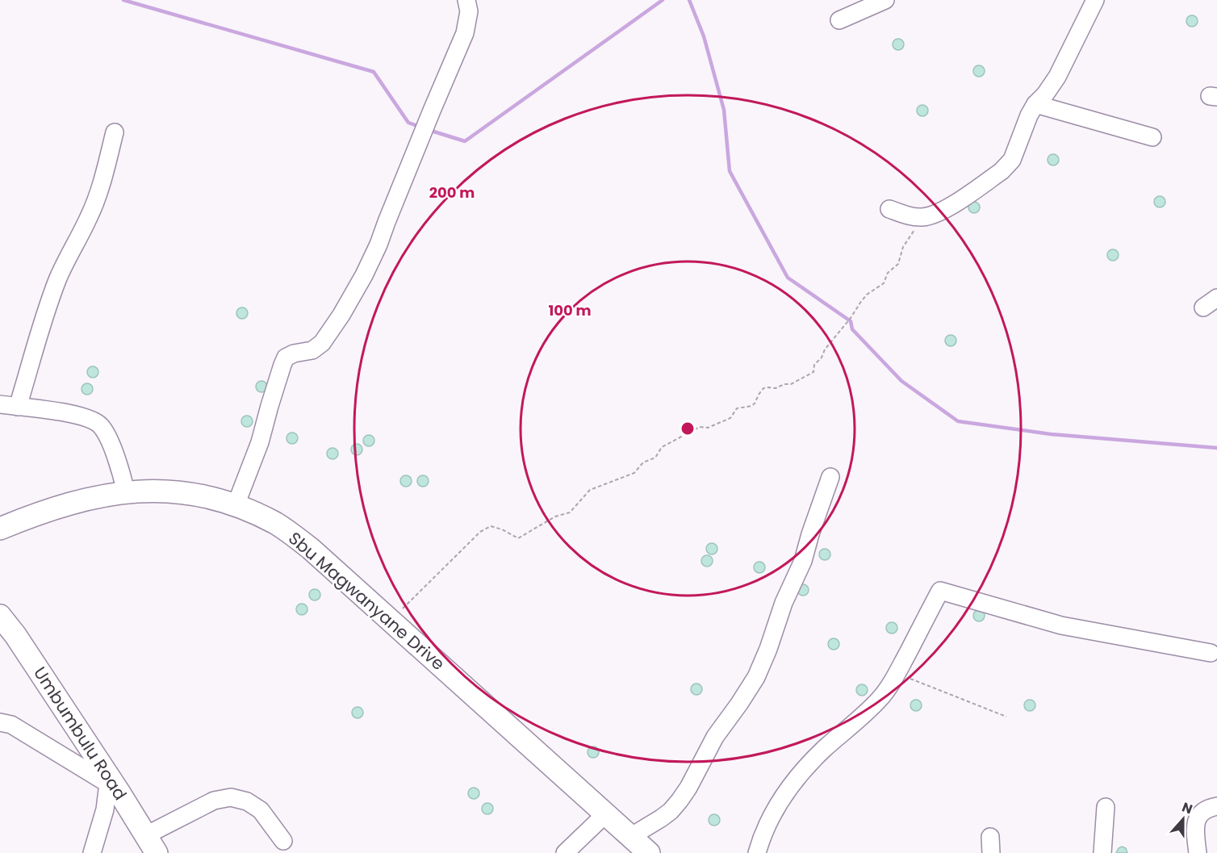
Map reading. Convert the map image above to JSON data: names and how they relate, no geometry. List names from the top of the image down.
{
  "streets": {
    "main road": ["Sbu Magwanyane Drive", "Umbumbulu Road"]
  },
  "north": "top",
  "rings": ["200 m", "100 m"]
}
